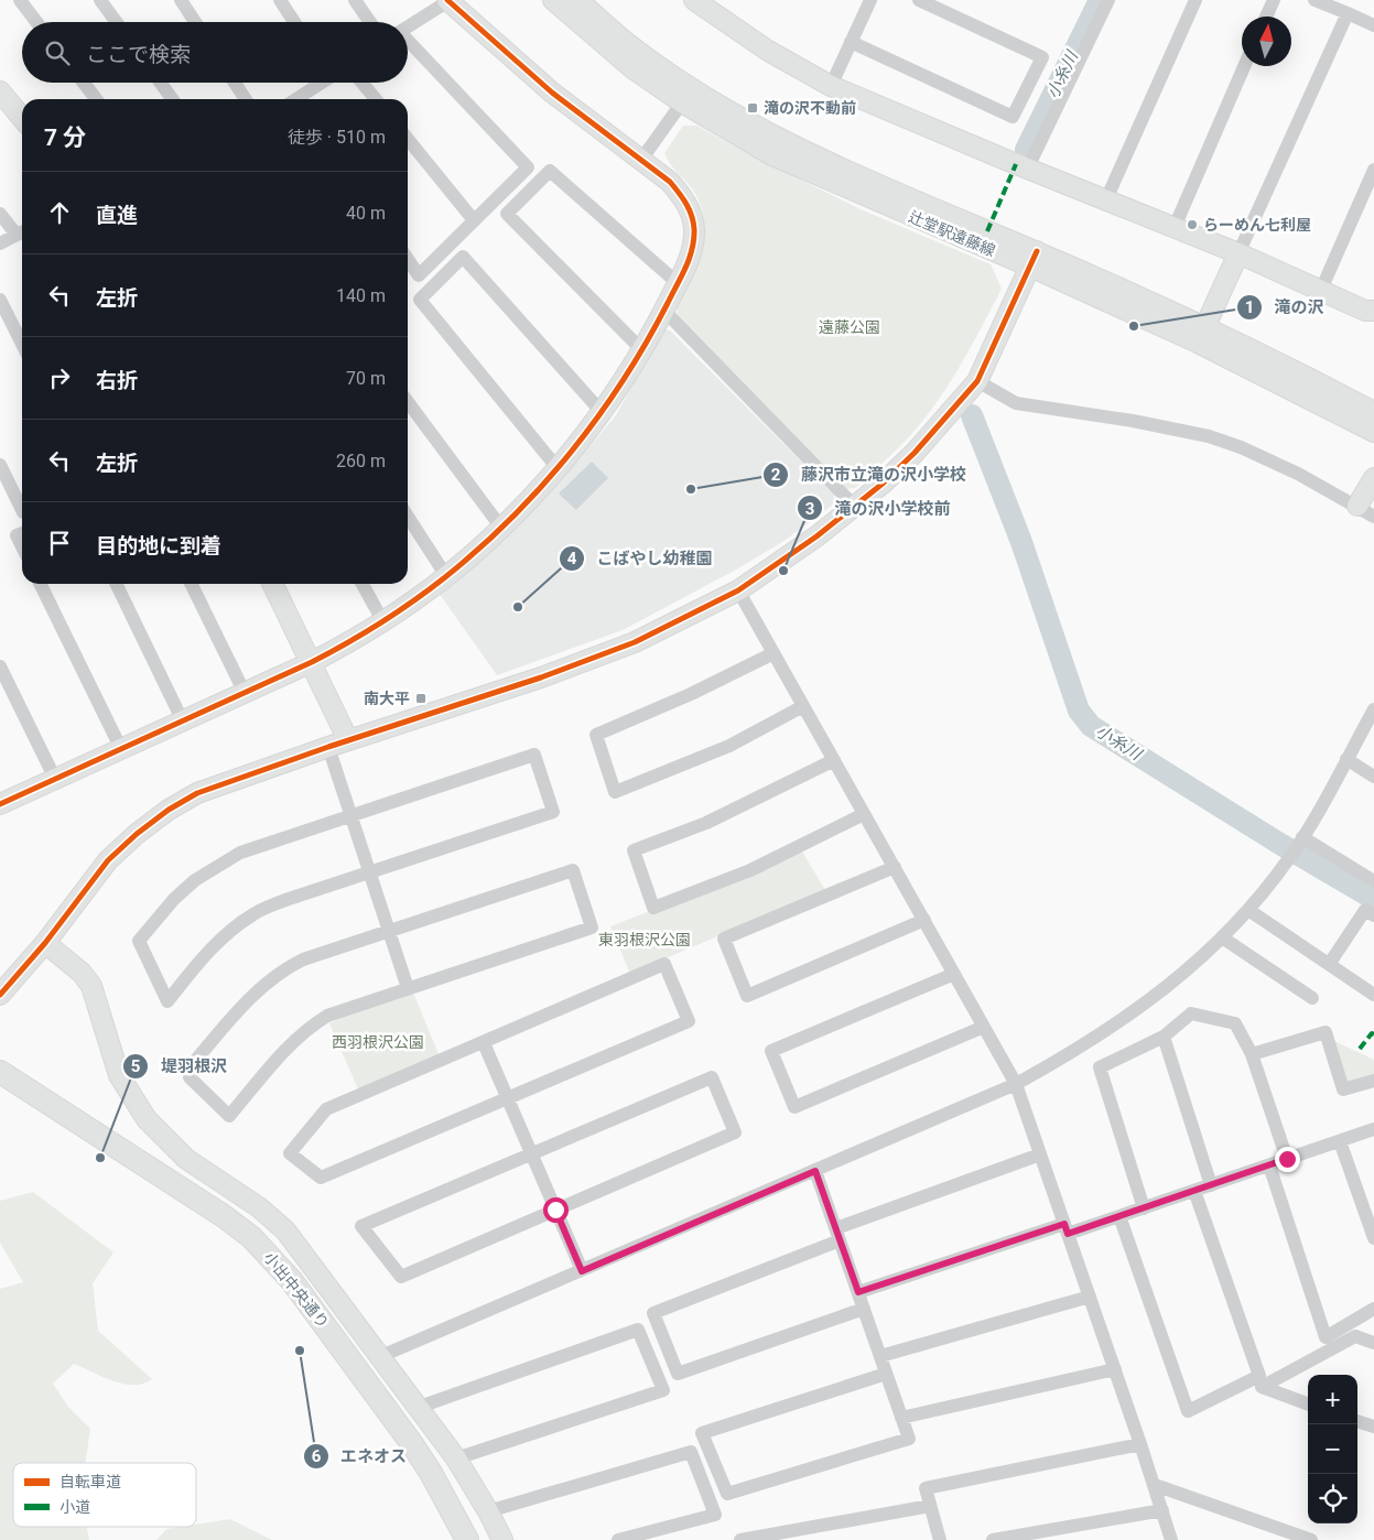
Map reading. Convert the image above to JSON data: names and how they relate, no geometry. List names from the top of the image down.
{
  "streets": {
    "main road": ["小出中央通り"],
    "street": ["辻堂駅遠藤線"]
  },
  "water": ["小糸川"],
  "parks": ["遠藤公園", "東羽根沢公園", "西羽根沢公園"],
  "places": {
    "transit": ["滝の沢不動前", "南大平"],
    "other": [
      "らーめん七利屋",
      "滝の沢",
      "藤沢市立滝の沢小学校",
      "滝の沢小学校前",
      "こばやし幼稚園",
      "堤羽根沢",
      "エネオス"
    ]
  },
  "legend": ["自転車道", "小道"],
  "north": "top",
  "page": {
    "search": "ここで検索",
    "heading": ["7 分", "徒歩 · 510 m"],
    "list": [
      ["直進", "40 m"],
      ["左折", "140 m"],
      ["右折", "70 m"],
      ["左折", "260 m"],
      "目的地に到着"
    ],
    "map_buttons": ["+", "−"]
  }
}
